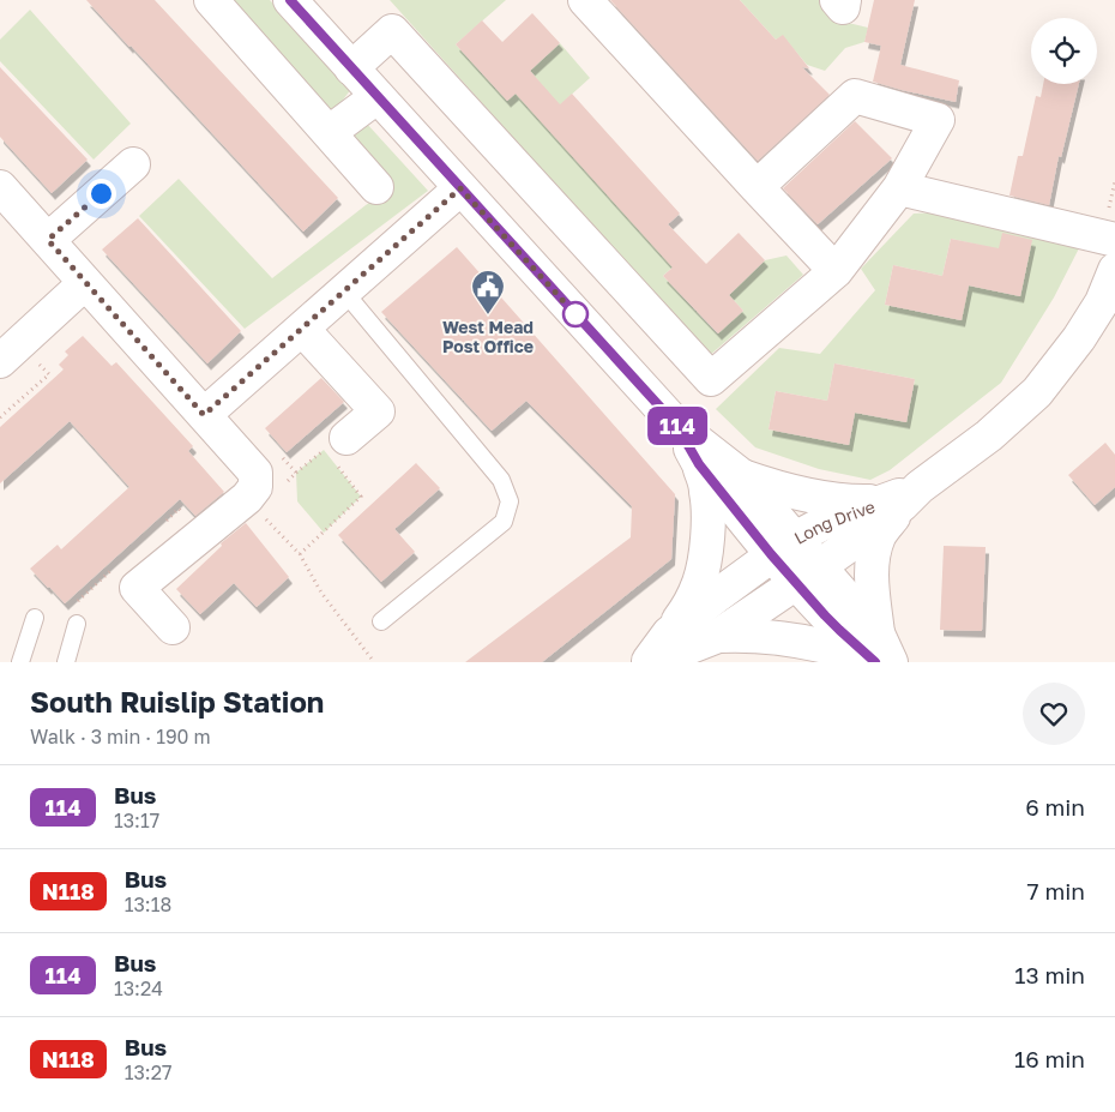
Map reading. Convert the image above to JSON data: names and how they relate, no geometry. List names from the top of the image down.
{
  "streets": {
    "street": ["Long Drive"]
  },
  "places": {
    "public building": ["West Mead Post Office"]
  },
  "lines": ["bus line 114"],
  "page": {
    "on_map": "114",
    "heading": ["South Ruislip Station", "Walk · 3 min · 190 m"],
    "list": [
      {
        "mark": "114",
        "name": "Bus",
        "note": "13:17",
        "value": "6 min"
      },
      {
        "mark": "N118",
        "name": "Bus",
        "note": "13:18",
        "value": "7 min"
      },
      {
        "mark": "114",
        "name": "Bus",
        "note": "13:24",
        "value": "13 min"
      },
      {
        "mark": "N118",
        "name": "Bus",
        "note": "13:27",
        "value": "16 min"
      }
    ]
  }
}
